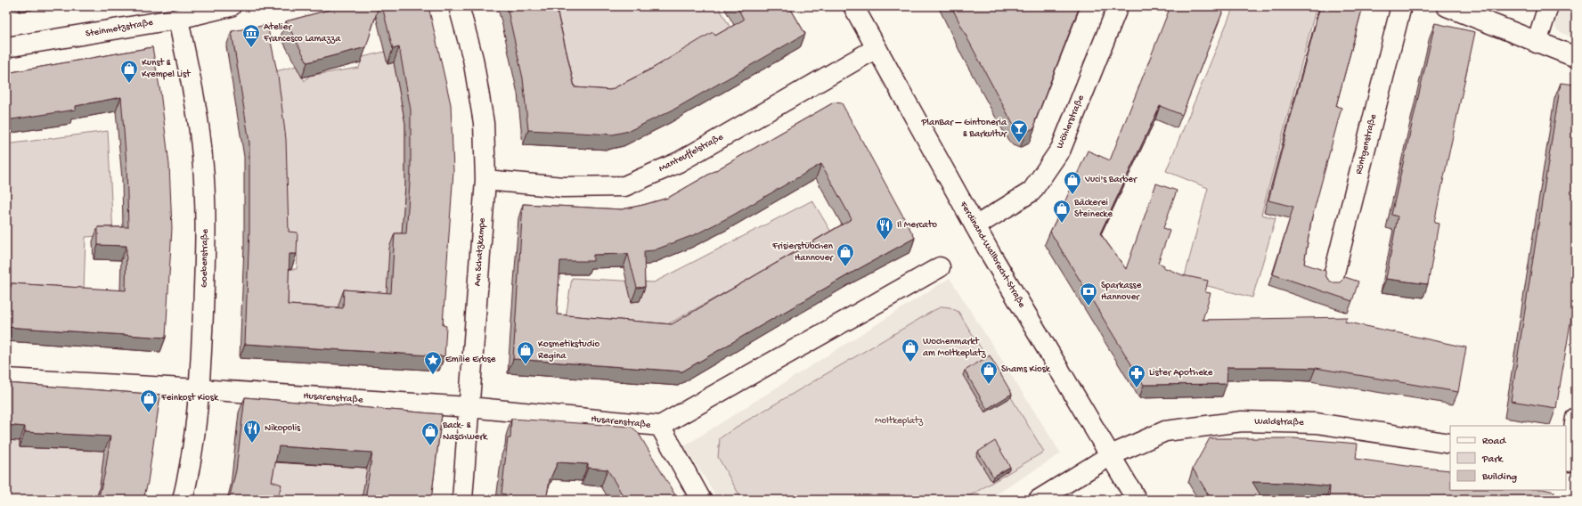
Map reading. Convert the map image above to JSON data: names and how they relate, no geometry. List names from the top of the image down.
{
  "streets": {
    "street": [
      "Steinmetzstraße",
      "Wöhlerstraße",
      "Röntgenstraße",
      "Manteuffelstraße",
      "Am Schatzkampe",
      "Ferdinand-Wallbrecht-Straße",
      "Goebenstraße",
      "Husarenstraße",
      "Waldstraße"
    ]
  },
  "crossings": [
    ["Steinmetzstraße", "Goebenstraße"],
    ["Wöhlerstraße", "Ferdinand-Wallbrecht-Straße"],
    ["Manteuffelstraße", "Am Schatzkampe"],
    ["Manteuffelstraße", "Ferdinand-Wallbrecht-Straße"],
    ["Am Schatzkampe", "Husarenstraße"],
    ["Ferdinand-Wallbrecht-Straße", "Waldstraße"],
    ["Goebenstraße", "Husarenstraße"]
  ],
  "parks": ["Moltkeplatz"],
  "places": {
    "museum": ["Atelier Francesco Lamazza"],
    "shop": [
      "Kunst & Krempel List",
      "Vuci's Barber",
      "Bäckerei Steinecke",
      "Frisierstübchen Hannover",
      "Wochenmarkt am Moltkeplatz",
      "Kosmetikstudio Regina",
      "Shams Kiosk",
      "Feinkost Kiosk",
      "Back- & Naschwerk"
    ],
    "bar": ["PlanBar – Gintoneria & Barkultur"],
    "restaurant": ["Il Mercato", "Nikopolis"],
    "bank": ["Sparkasse Hannover"],
    "place": ["Emilie Erbse"],
    "pharmacy": ["Lister Apotheke"]
  },
  "legend": ["Road", "Park", "Building"]
}
